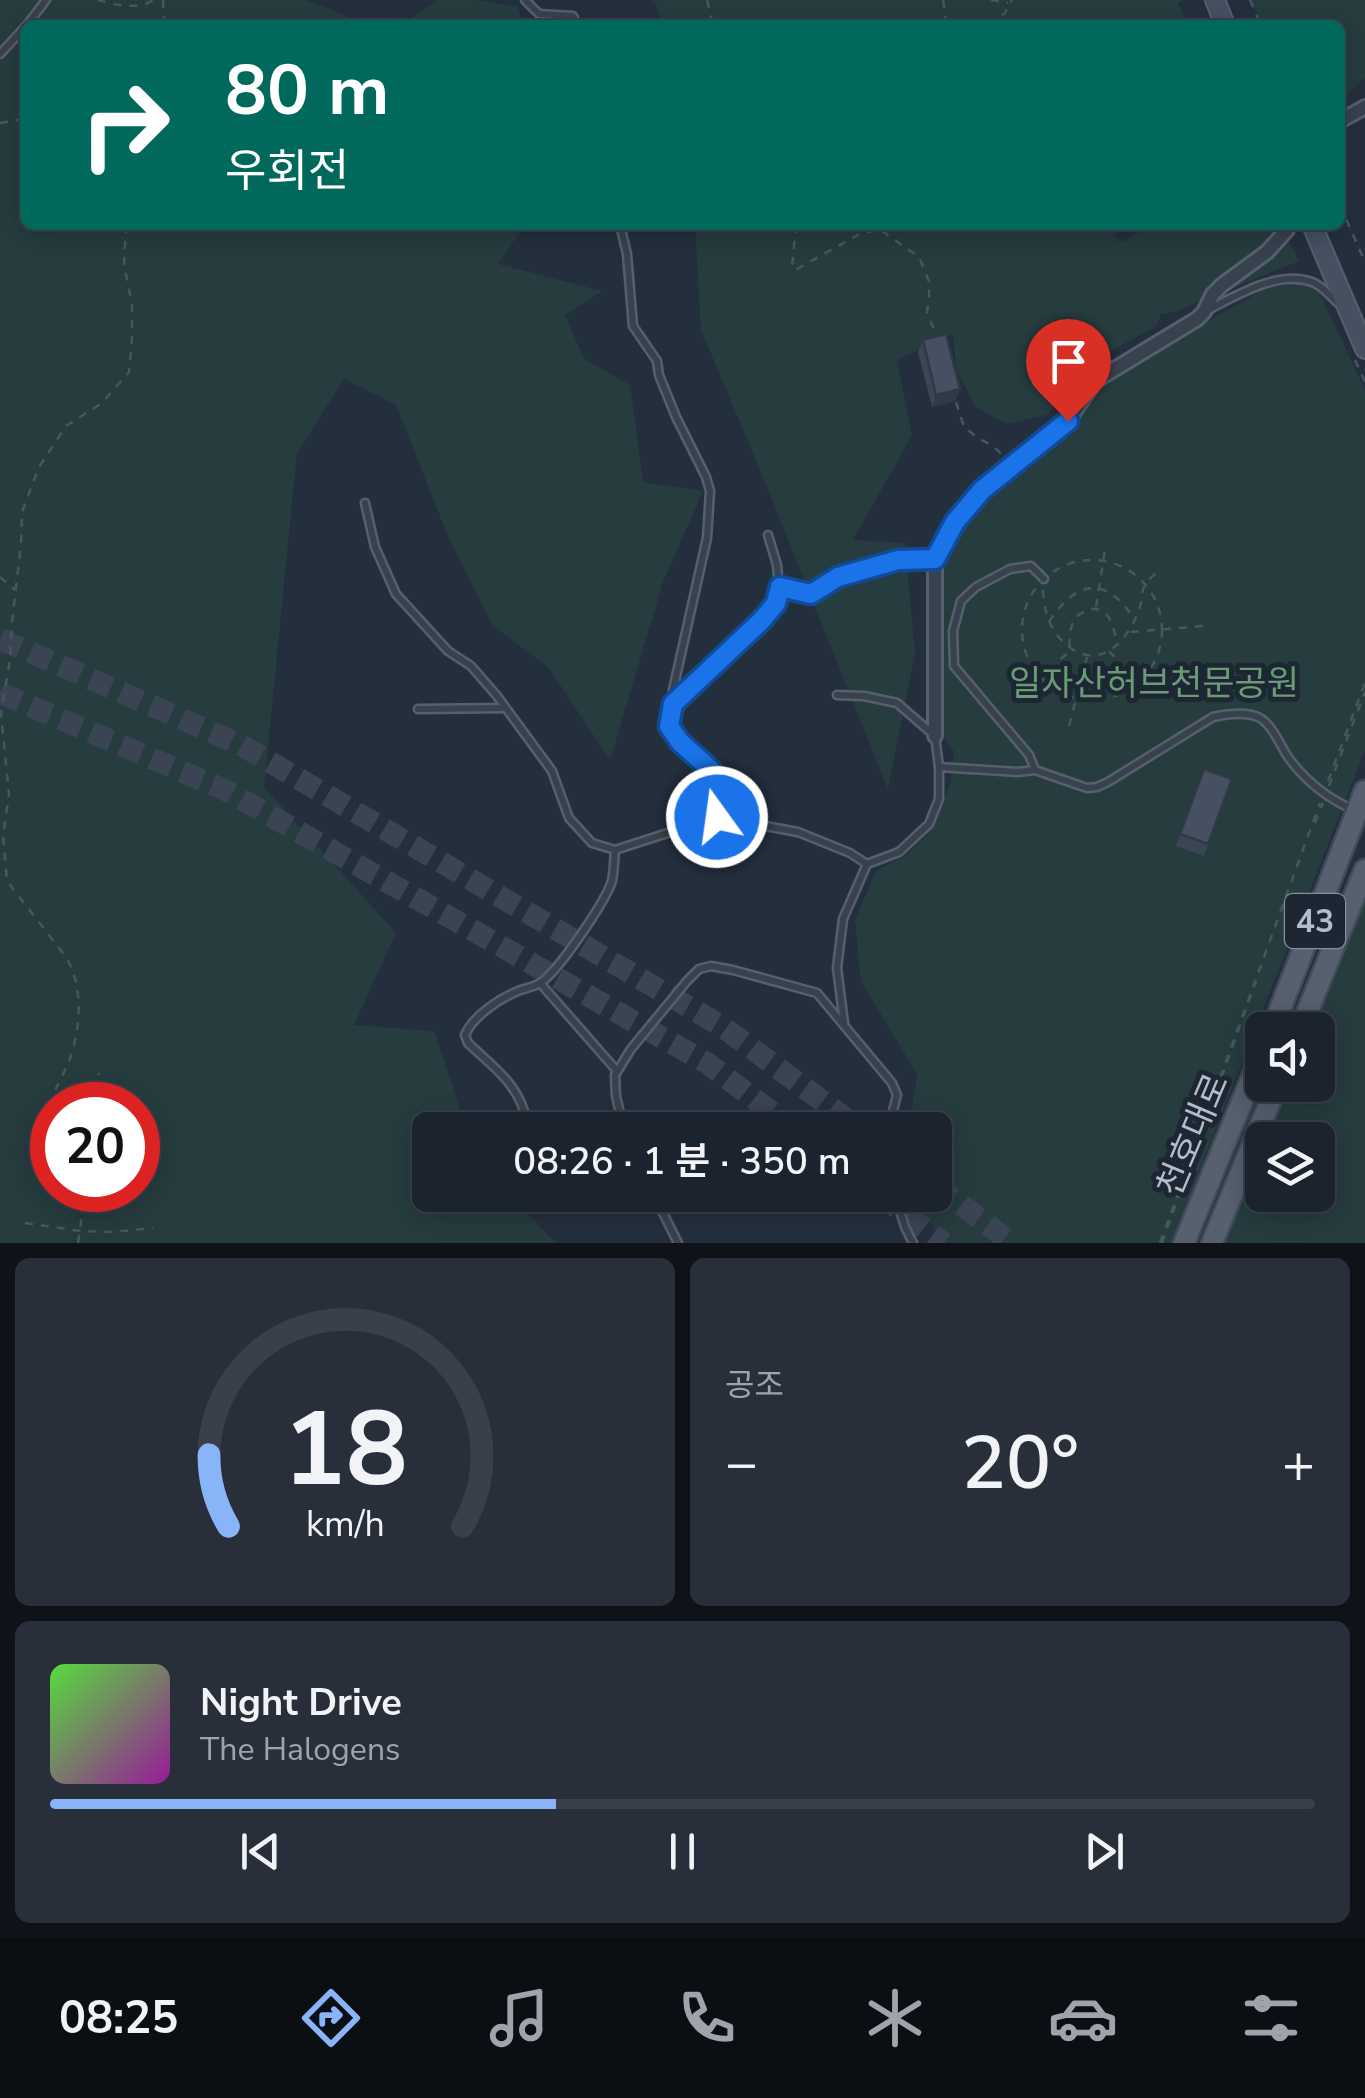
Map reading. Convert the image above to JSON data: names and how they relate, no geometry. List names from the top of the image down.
{
  "streets": {
    "main road": ["43", "천호대로"]
  },
  "parks": ["일자산허브천문공원"],
  "page": {
    "turn": ["80 m", "우회전"],
    "limit": "20",
    "trip": "08:26 · 1 분 · 350 m",
    "tile": "공조",
    "heat": ["−", "20°", "+"],
    "song": ["Night Drive", "The Halogens"],
    "tabs": "08:25",
    "gauge": ["18", "km/h"]
  }
}
